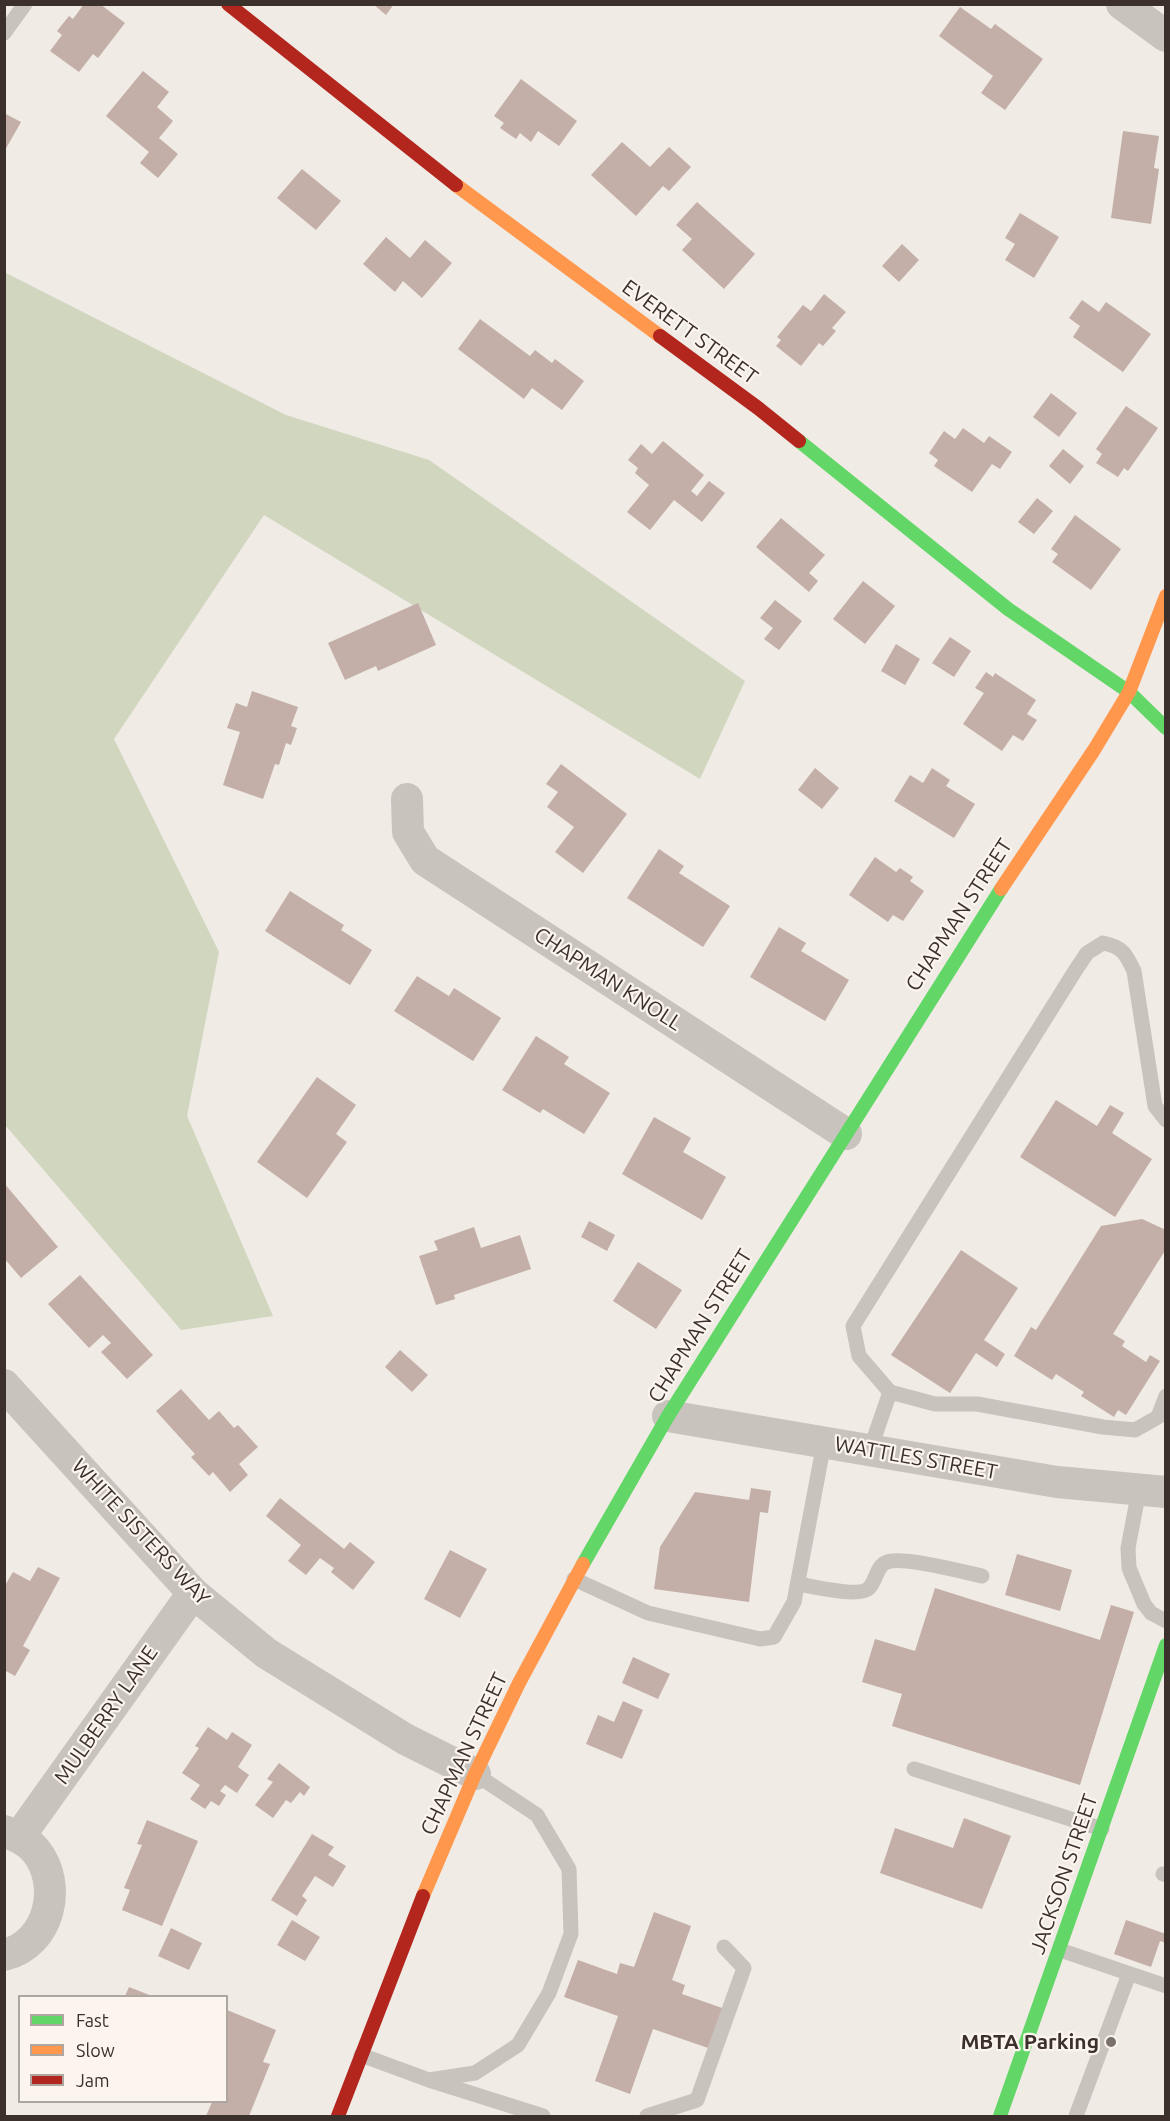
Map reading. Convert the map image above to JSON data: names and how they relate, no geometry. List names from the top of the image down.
{
  "streets": {
    "street": [
      "EVERETT STREET",
      "CHAPMAN STREET",
      "CHAPMAN KNOLL",
      "WATTLES STREET",
      "WHITE SISTERS WAY",
      "MULBERRY LANE",
      "JACKSON STREET"
    ]
  },
  "crossings": [
    ["EVERETT STREET", "CHAPMAN STREET"],
    ["CHAPMAN STREET", "CHAPMAN KNOLL"],
    ["CHAPMAN STREET", "WATTLES STREET"],
    ["CHAPMAN STREET", "WHITE SISTERS WAY"],
    ["WHITE SISTERS WAY", "MULBERRY LANE"]
  ],
  "places": ["MBTA Parking"],
  "legend": ["Fast", "Slow", "Jam"]
}
